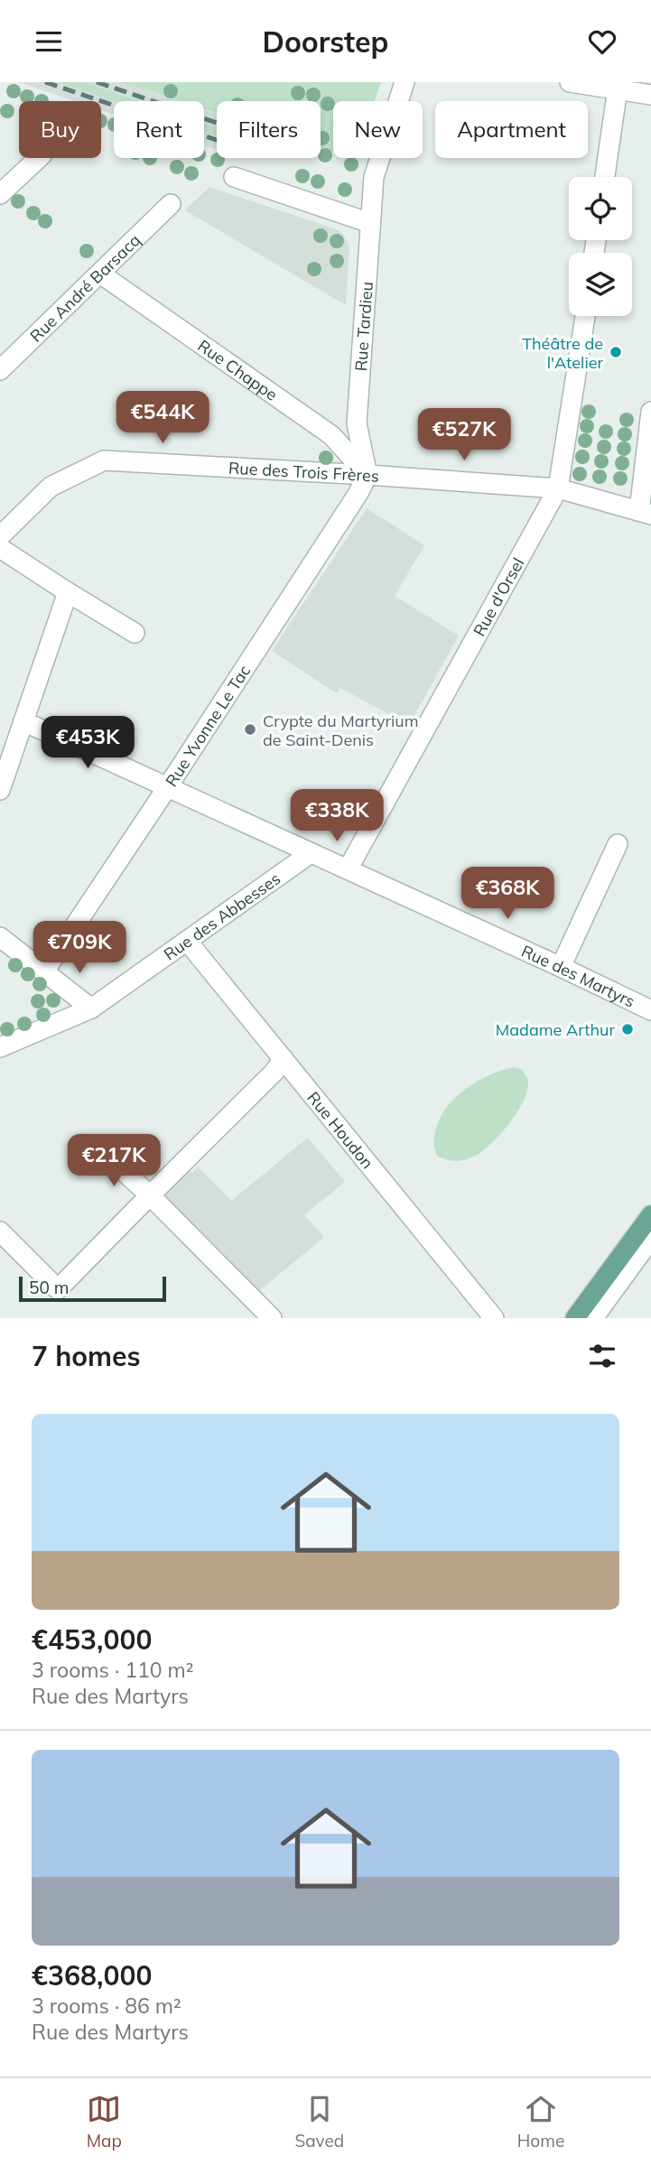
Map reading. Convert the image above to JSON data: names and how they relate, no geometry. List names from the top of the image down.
{
  "streets": {
    "street": [
      "Rue André Barsacq",
      "Rue Tardieu",
      "Rue Chappe",
      "Rue des Trois Frères",
      "Rue d'Orsel",
      "Rue Yvonne Le Tac",
      "Rue des Abbesses",
      "Rue des Martyrs",
      "Rue Houdon"
    ]
  },
  "crossings": [
    ["Rue André Barsacq", "Rue Chappe"],
    ["Rue Tardieu", "Rue Chappe"],
    ["Rue Tardieu", "Rue des Trois Frères"],
    ["Rue Tardieu", "Rue Yvonne Le Tac"],
    ["Rue Chappe", "Rue des Trois Frères"],
    ["Rue Chappe", "Rue Yvonne Le Tac"],
    ["Rue des Trois Frères", "Rue d'Orsel"],
    ["Rue des Trois Frères", "Rue Yvonne Le Tac"],
    ["Rue d'Orsel", "Rue des Martyrs"],
    ["Rue Yvonne Le Tac", "Rue des Martyrs"],
    ["Rue des Abbesses", "Rue des Martyrs"],
    ["Rue des Abbesses", "Rue Houdon"]
  ],
  "places": ["Théâtre de l'Atelier", "Crypte du Martyrium de Saint-Denis", "Madame Arthur"],
  "scale_bar": "50 m",
  "page": {
    "header": "Doorstep",
    "chip": [
      "Buy",
      "Rent",
      "Filters",
      "New",
      "Apartment"
    ],
    "price": [
      "€544K",
      "€527K",
      "€453K",
      "€338K",
      "€368K",
      "€709K",
      "€217K"
    ],
    "scale": "50 m",
    "heading": "7 homes",
    "list": [
      {
        "name": "€453,000",
        "note": "3 rooms · 110 m² · Rue des Martyrs"
      },
      {
        "name": "€368,000",
        "note": "3 rooms · 86 m² · Rue des Martyrs"
      }
    ],
    "tabs": ["Map", "Saved", "Home"]
  }
}
